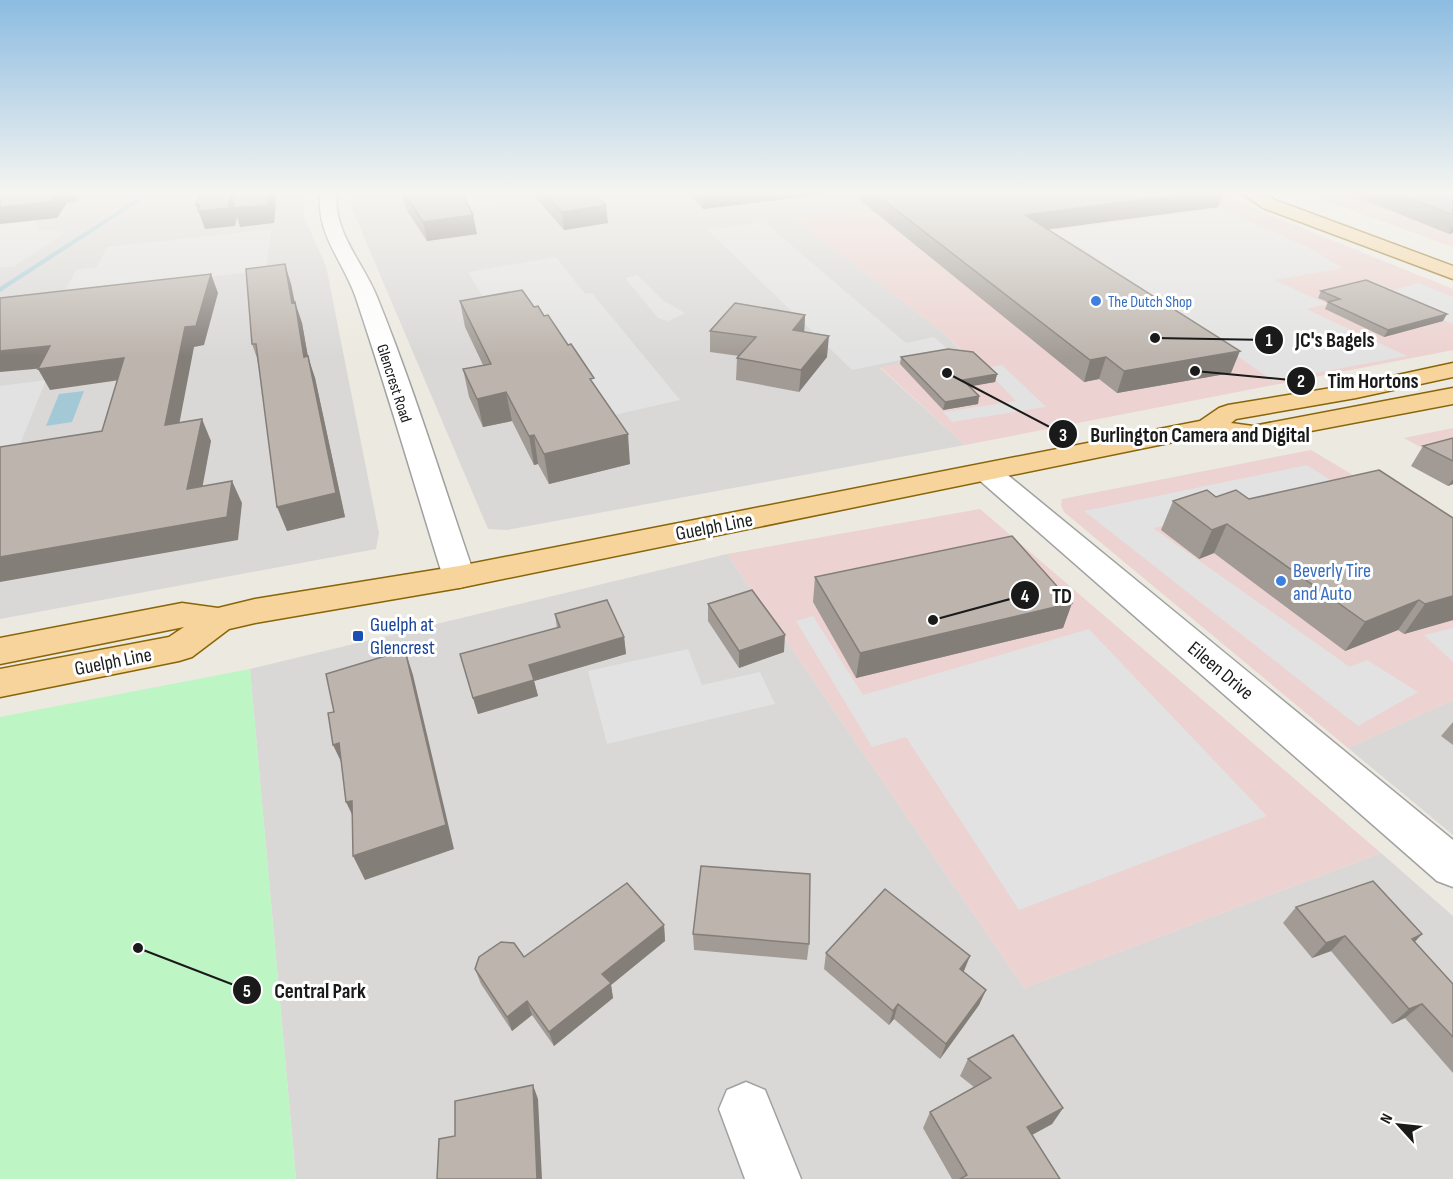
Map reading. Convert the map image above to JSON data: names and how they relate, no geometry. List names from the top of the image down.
{
  "streets": {
    "main road": ["Guelph Line"],
    "street": ["Glencrest Road", "Eileen Drive"]
  },
  "crossings": [
    ["Glencrest Road", "Guelph Line"],
    ["Guelph Line", "Eileen Drive"]
  ],
  "places": {
    "other": [
      "The Dutch Shop",
      "JC's Bagels",
      "Tim Hortons",
      "Burlington Camera and Digital",
      "Beverly Tire and Auto",
      "TD",
      "Central Park"
    ],
    "transit": ["Guelph at Glencrest"]
  },
  "north": "top left"
}
